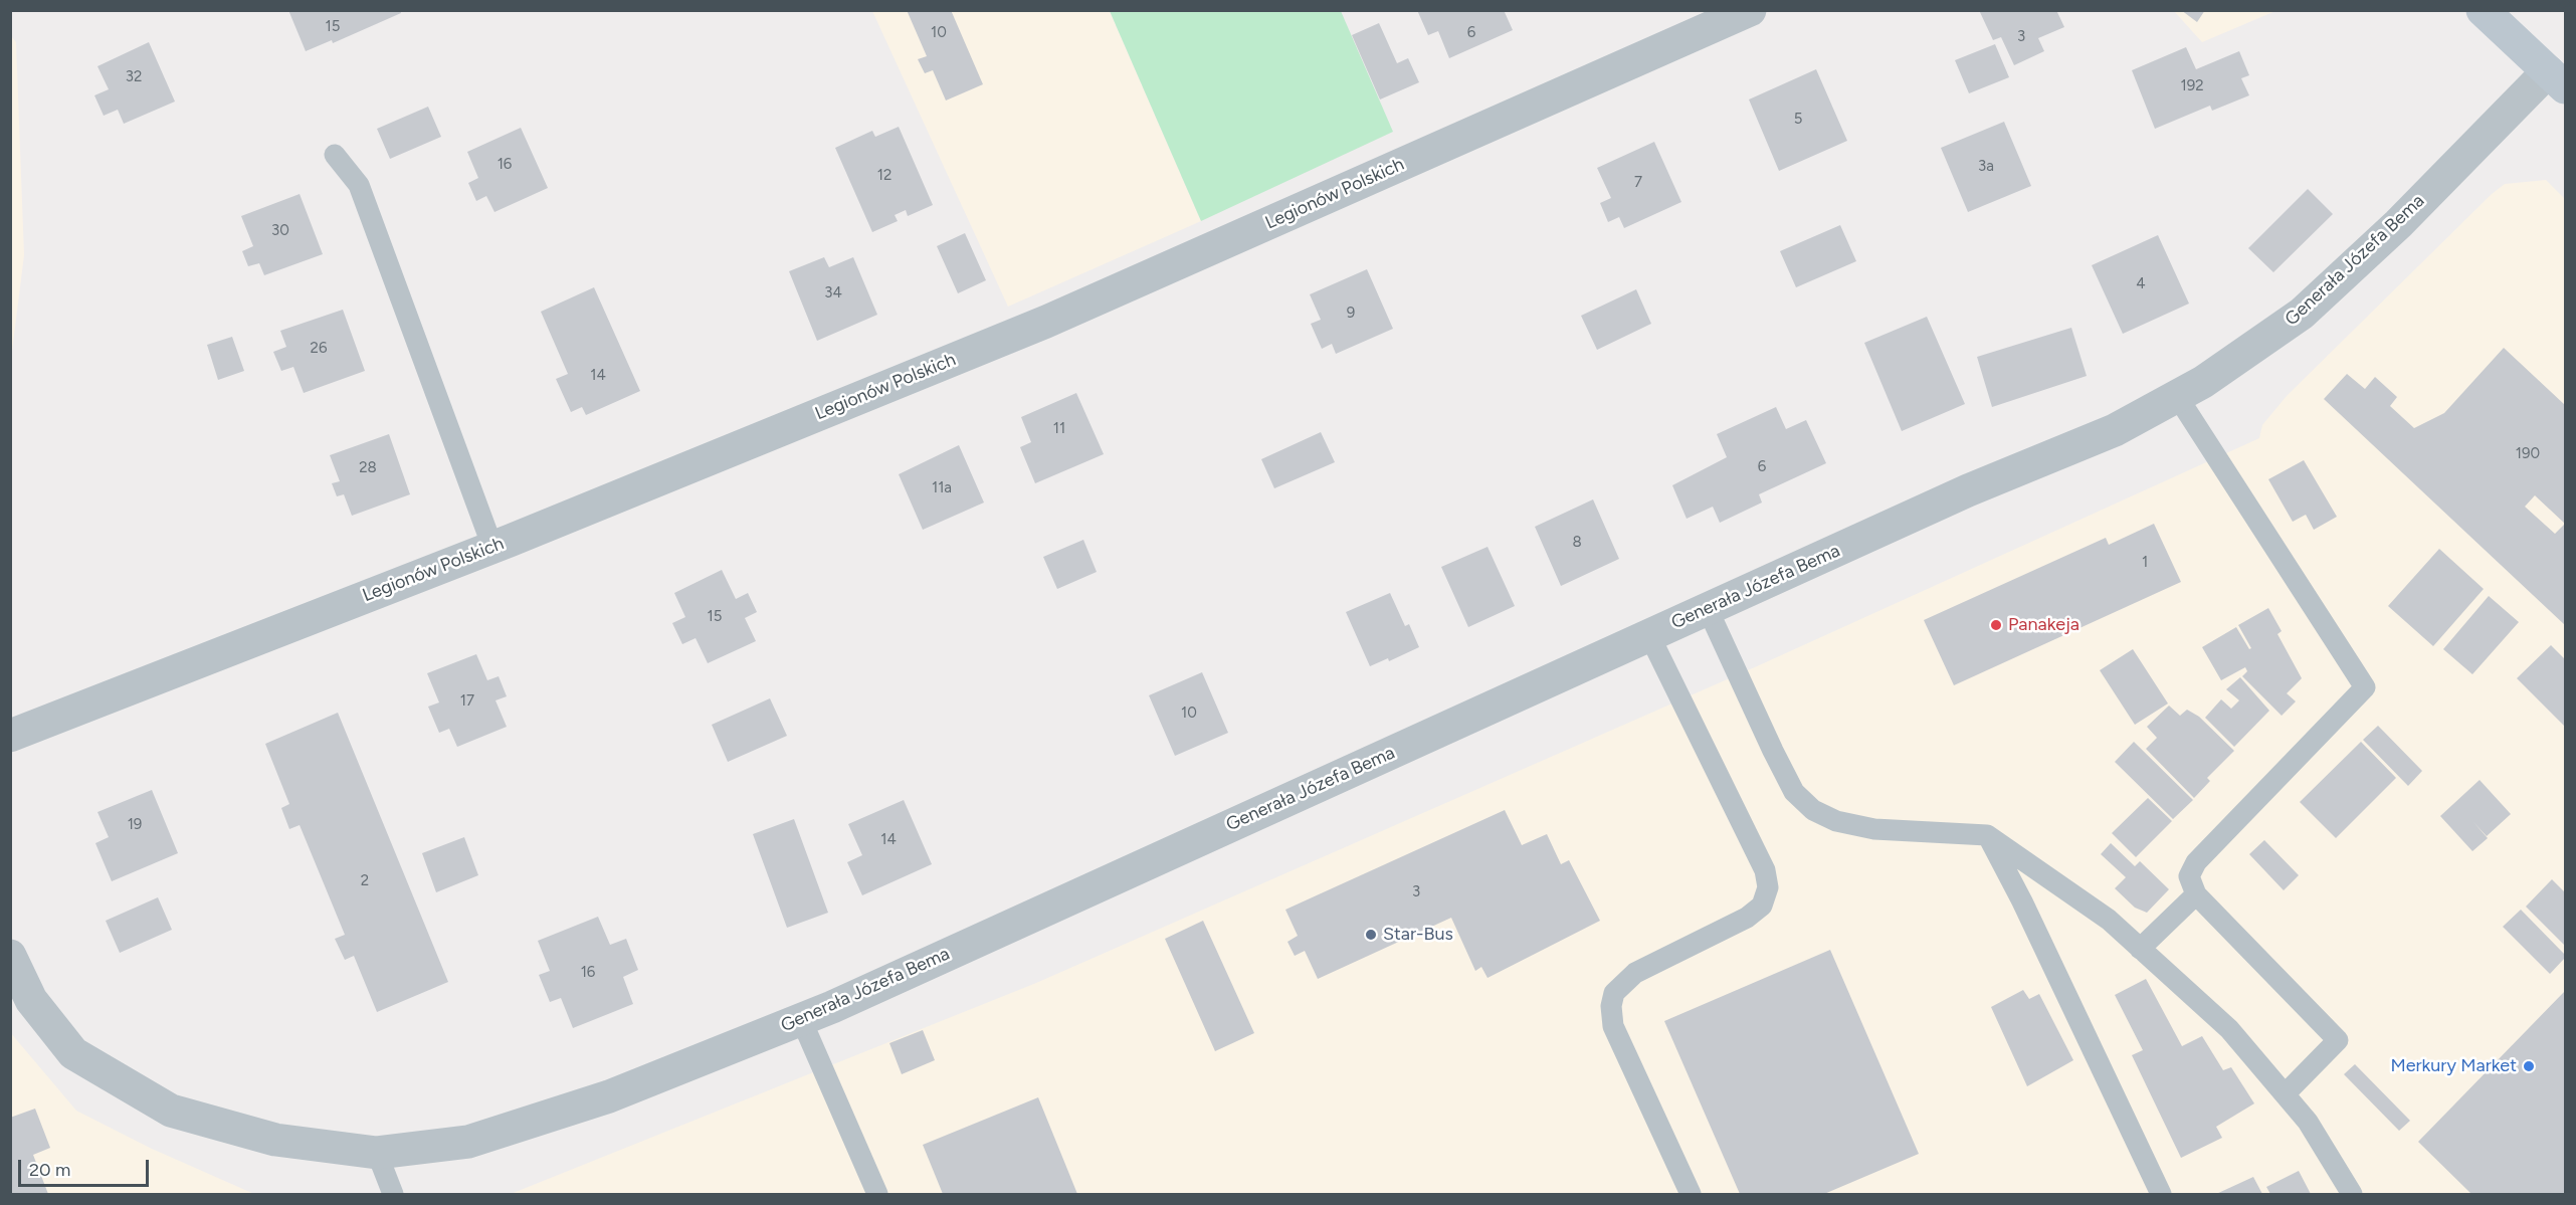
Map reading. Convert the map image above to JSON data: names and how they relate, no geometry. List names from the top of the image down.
{
  "streets": {
    "street": ["Legionów Polskich", "Generała Józefa Bema"]
  },
  "places": ["Panakeja", "Star-Bus", "Merkury Market"],
  "house_numbers": [
    "15",
    "10",
    "6",
    "3",
    "32",
    "192",
    "5",
    "16",
    "3a",
    "12",
    "7",
    "30",
    "4",
    "34",
    "9",
    "26",
    "14",
    "11",
    "190",
    "6",
    "28",
    "11a",
    "8",
    "1",
    "15",
    "17",
    "10",
    "19",
    "14",
    "2",
    "3",
    "16"
  ],
  "scale_bar": "20 m"
}
